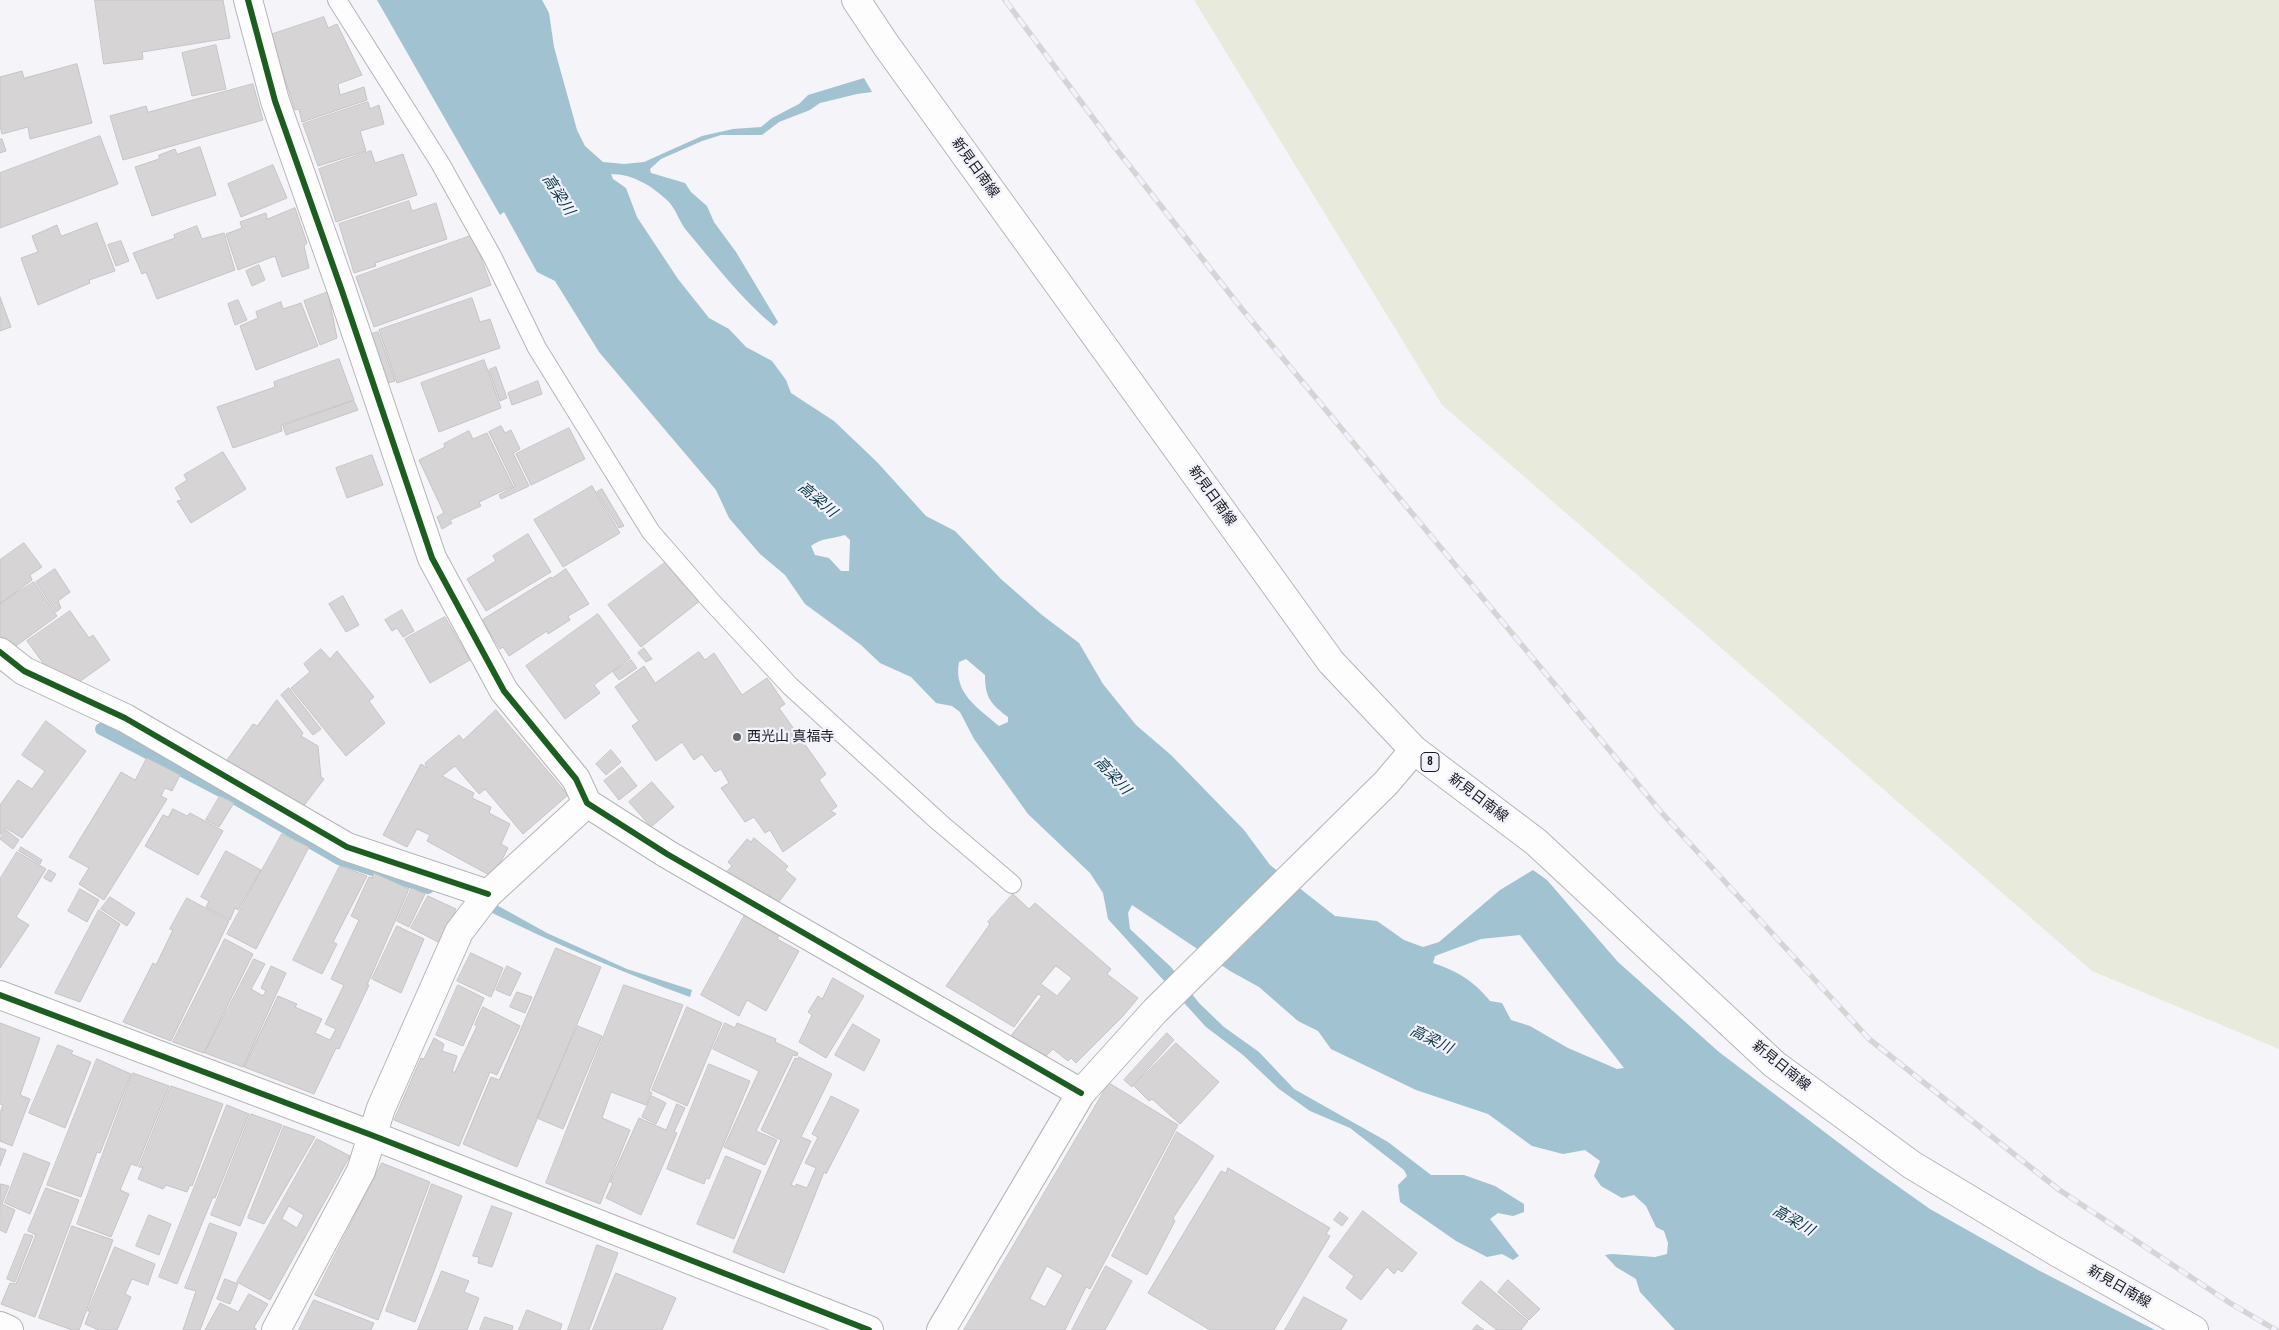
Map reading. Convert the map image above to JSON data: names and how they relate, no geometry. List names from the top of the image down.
{
  "streets": {
    "street": ["新見日南線", "8"]
  },
  "water": ["高梁川"],
  "places": ["西光山 真福寺"]
}
